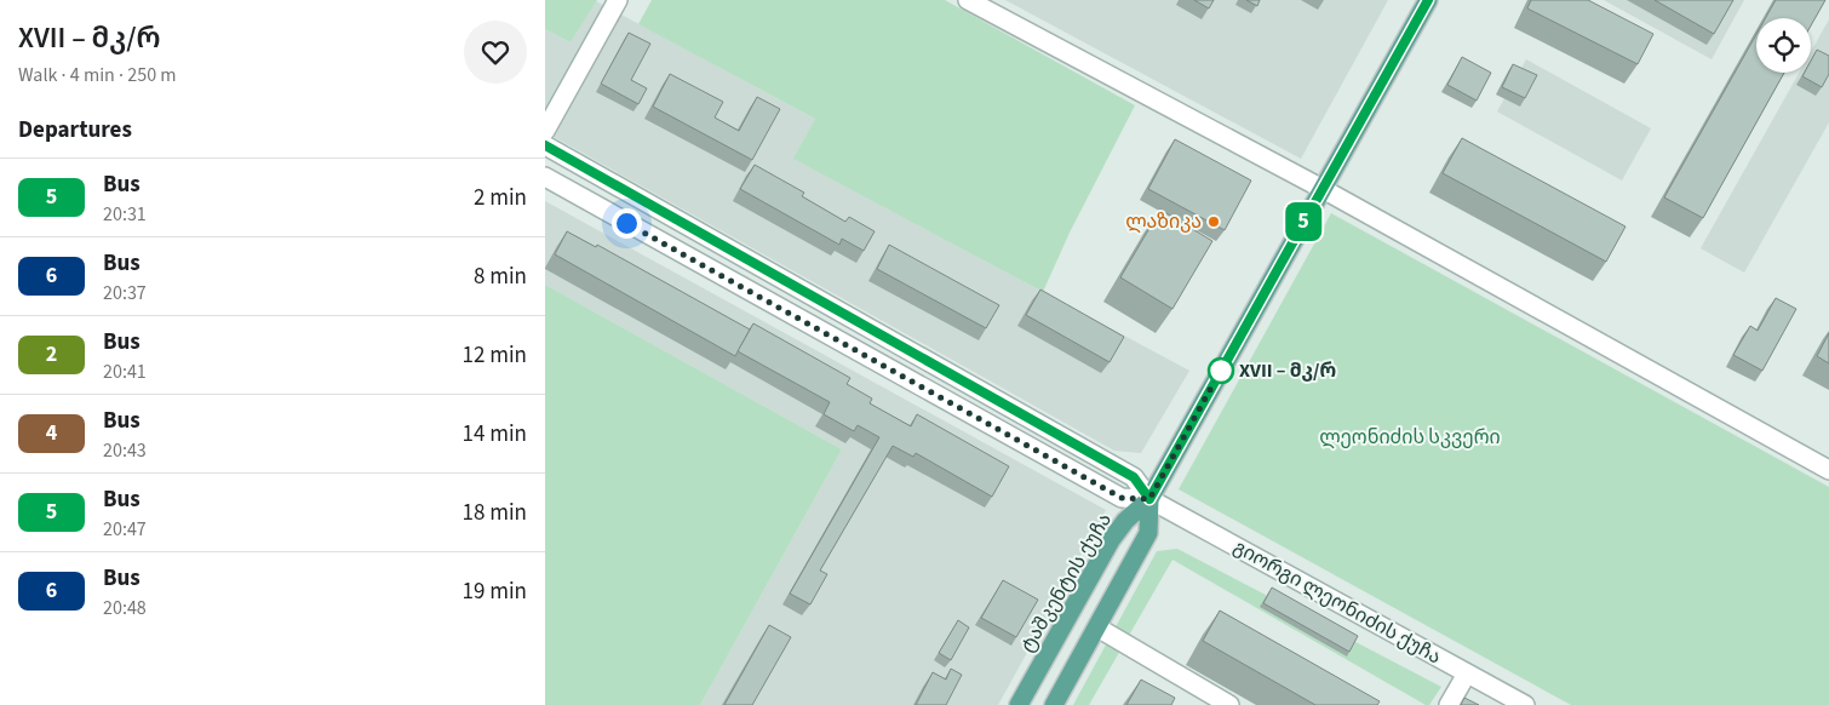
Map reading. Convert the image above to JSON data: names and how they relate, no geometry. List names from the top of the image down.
{
  "streets": {
    "main road": ["ტაშკენტის ქუჩა"],
    "street": ["გიორგი ლეონიძის ქუჩა"]
  },
  "crossings": [
    ["ტაშკენტის ქუჩა", "გიორგი ლეონიძის ქუჩა"]
  ],
  "parks": ["ლეონიძის სკვერი"],
  "places": ["ლაზიკა", "XVII – მკ/რ"],
  "lines": ["bus line 5"],
  "page": {
    "heading": [
      ["XVII – მკ/რ", "Walk · 4 min · 250 m"],
      "Departures"
    ],
    "on_map": "5",
    "list": [
      {
        "mark": "5",
        "name": "Bus",
        "note": "20:31",
        "value": "2 min"
      },
      {
        "mark": "6",
        "name": "Bus",
        "note": "20:37",
        "value": "8 min"
      },
      {
        "mark": "2",
        "name": "Bus",
        "note": "20:41",
        "value": "12 min"
      },
      {
        "mark": "4",
        "name": "Bus",
        "note": "20:43",
        "value": "14 min"
      },
      {
        "mark": "5",
        "name": "Bus",
        "note": "20:47",
        "value": "18 min"
      },
      {
        "mark": "6",
        "name": "Bus",
        "note": "20:48",
        "value": "19 min"
      }
    ]
  }
}
